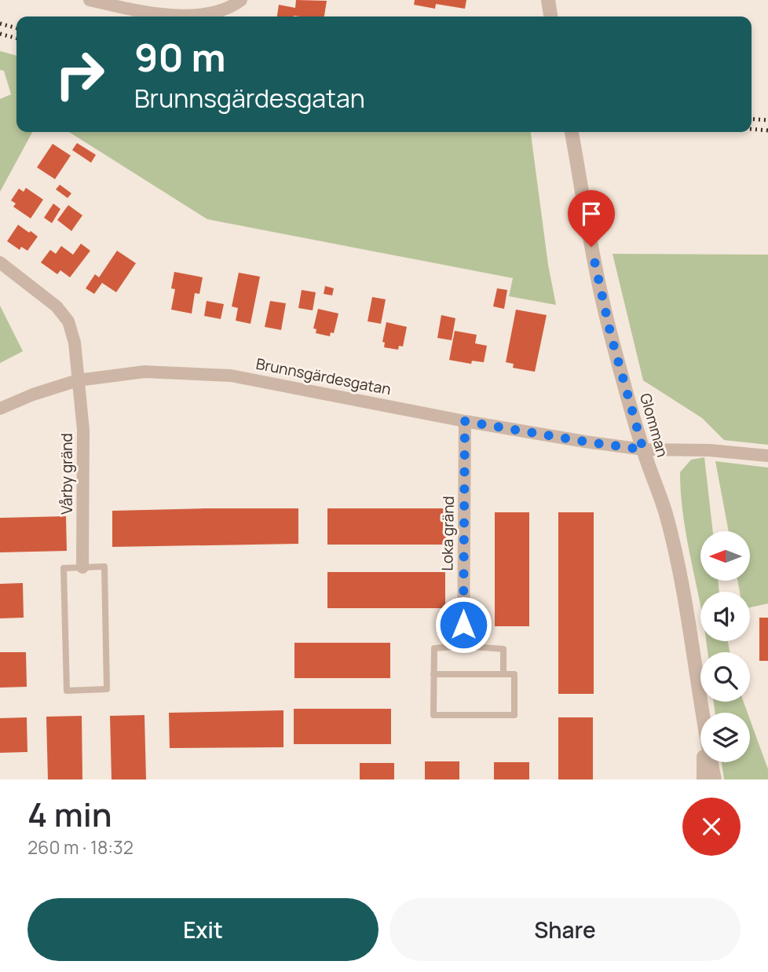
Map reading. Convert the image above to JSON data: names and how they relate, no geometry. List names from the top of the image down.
{
  "streets": {
    "street": [
      "Brunnsgärdesgatan",
      "Glomman",
      "Vårby gränd",
      "Loka gränd"
    ]
  },
  "crossings": [
    ["Brunnsgärdesgatan", "Glomman"],
    ["Brunnsgärdesgatan", "Vårby gränd"],
    ["Brunnsgärdesgatan", "Loka gränd"]
  ],
  "north": "left",
  "page": {
    "turn": ["90 m", "Brunnsgärdesgatan"],
    "heading": ["4 min", "260 m · 18:32"],
    "buttons": ["Exit", "Share"]
  }
}
